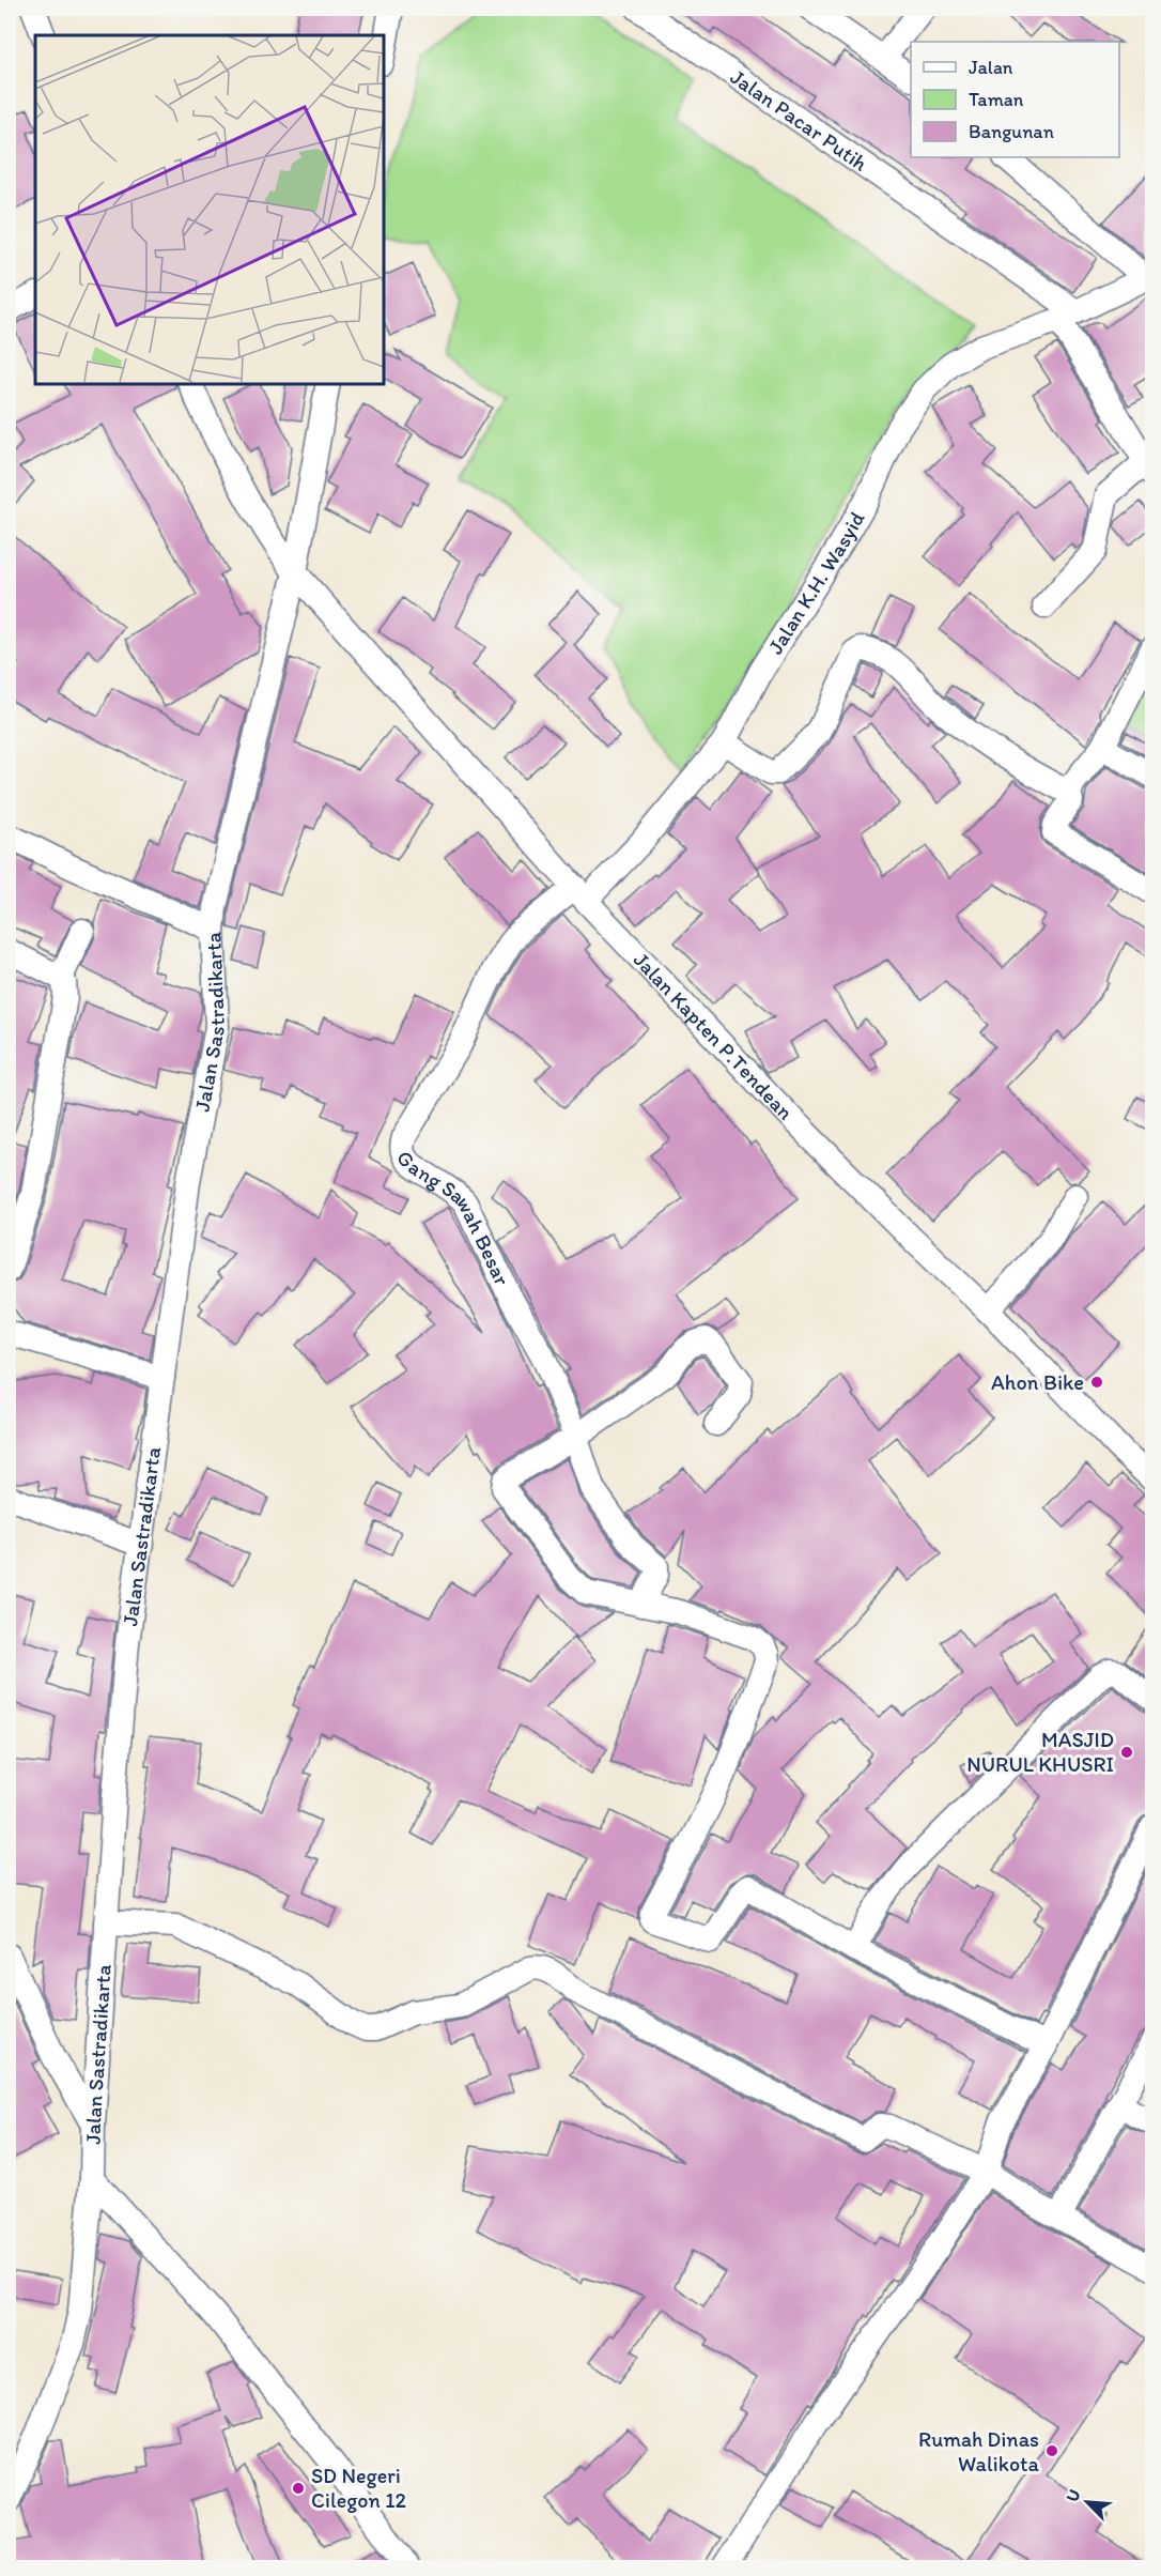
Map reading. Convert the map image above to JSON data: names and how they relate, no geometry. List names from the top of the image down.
{
  "streets": {
    "street": [
      "Jalan Pacar Putih",
      "Jalan K.H. Wasyid",
      "Jalan Sastradikarta",
      "Jalan Kapten P.Tendean",
      "Gang Sawah Besar"
    ]
  },
  "crossings": [
    ["Jalan Pacar Putih", "Jalan K.H. Wasyid"],
    ["Jalan K.H. Wasyid", "Jalan Kapten P.Tendean"],
    ["Jalan K.H. Wasyid", "Gang Sawah Besar"],
    ["Jalan Sastradikarta", "Jalan Kapten P.Tendean"],
    ["Jalan Kapten P.Tendean", "Gang Sawah Besar"]
  ],
  "places": [
    "Ahon Bike",
    "MASJID NURUL KHUSRI",
    "Rumah Dinas Walikota",
    "SD Negeri Cilegon 12"
  ],
  "legend": ["Jalan", "Taman", "Bangunan"],
  "north": "top left"
}
